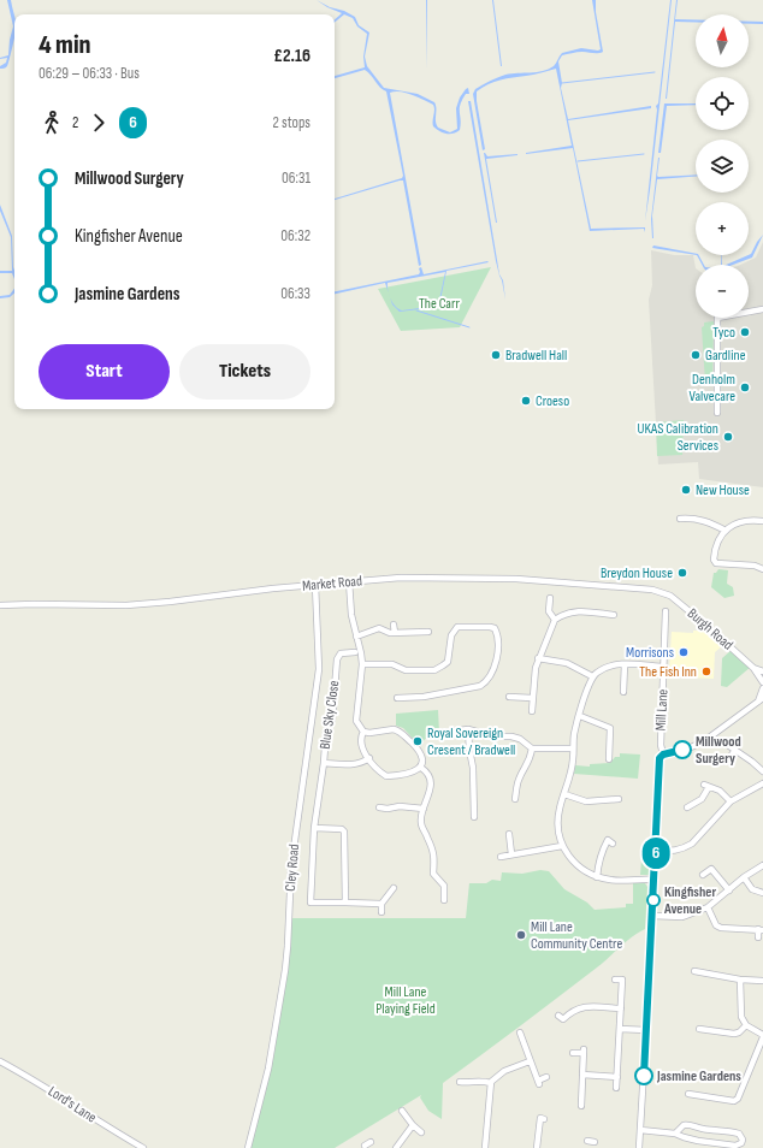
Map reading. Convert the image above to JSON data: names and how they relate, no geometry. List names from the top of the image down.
{
  "streets": {
    "street": [
      "Market Road",
      "Burgh Road",
      "Mill Lane",
      "Blue Sky Close",
      "Cley Road",
      "Lord's Lane"
    ]
  },
  "crossings": [
    ["Market Road", "Burgh Road"],
    ["Market Road", "Cley Road"]
  ],
  "parks": ["The Carr", "Mill Lane Playing Field"],
  "places": [
    "Tyco",
    "Bradwell Hall",
    "Gardline",
    "Denholm Valvecare",
    "Croeso",
    "UKAS Calibration Services",
    "New House",
    "Breydon House",
    "Morrisons",
    "The Fish Inn",
    "Royal Sovereign Cresent / Bradwell",
    "Millwood Surgery",
    "Kingfisher Avenue",
    "Mill Lane Community Centre",
    "Jasmine Gardens"
  ],
  "lines": ["bus line 6"],
  "north": "top",
  "page": {
    "on_map": "6",
    "map_buttons": ["+", "−"],
    "heading": ["4 min", "06:29 – 06:33 · Bus", "£2.16"],
    "legs": ["2", "6", "2 stops"],
    "list": [
      {
        "name": "Millwood Surgery",
        "value": "06:31"
      },
      {
        "name": "Kingfisher Avenue",
        "value": "06:32"
      },
      {
        "name": "Jasmine Gardens",
        "value": "06:33"
      }
    ],
    "buttons": ["Start", "Tickets"]
  }
}
